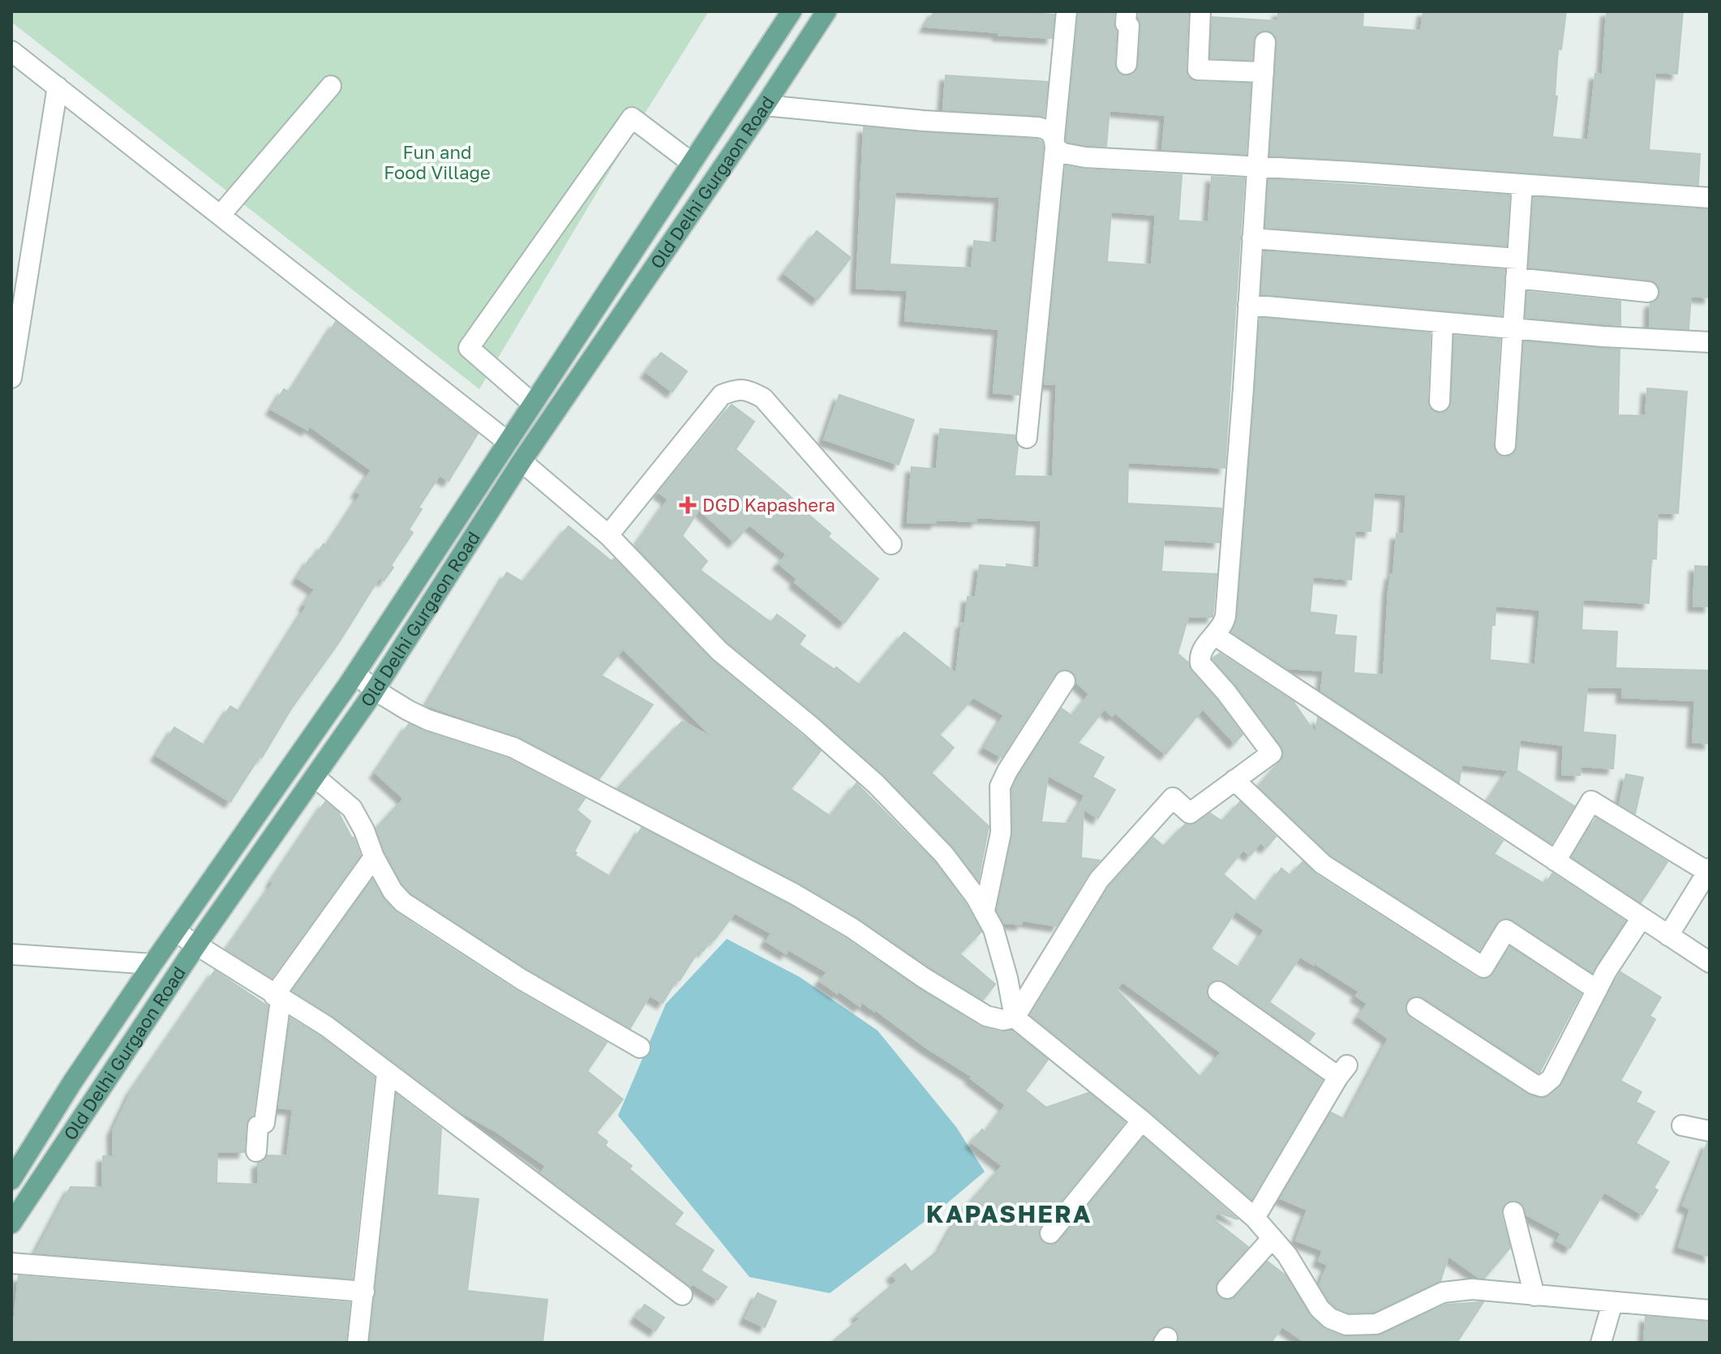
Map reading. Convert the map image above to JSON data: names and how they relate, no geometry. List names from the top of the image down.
{
  "streets": {
    "main road": ["Old Delhi Gurgaon Road"]
  },
  "districts": ["KAPASHERA"],
  "parks": ["Fun and Food Village"],
  "places": {
    "health": ["DGD Kapashera"]
  }
}
